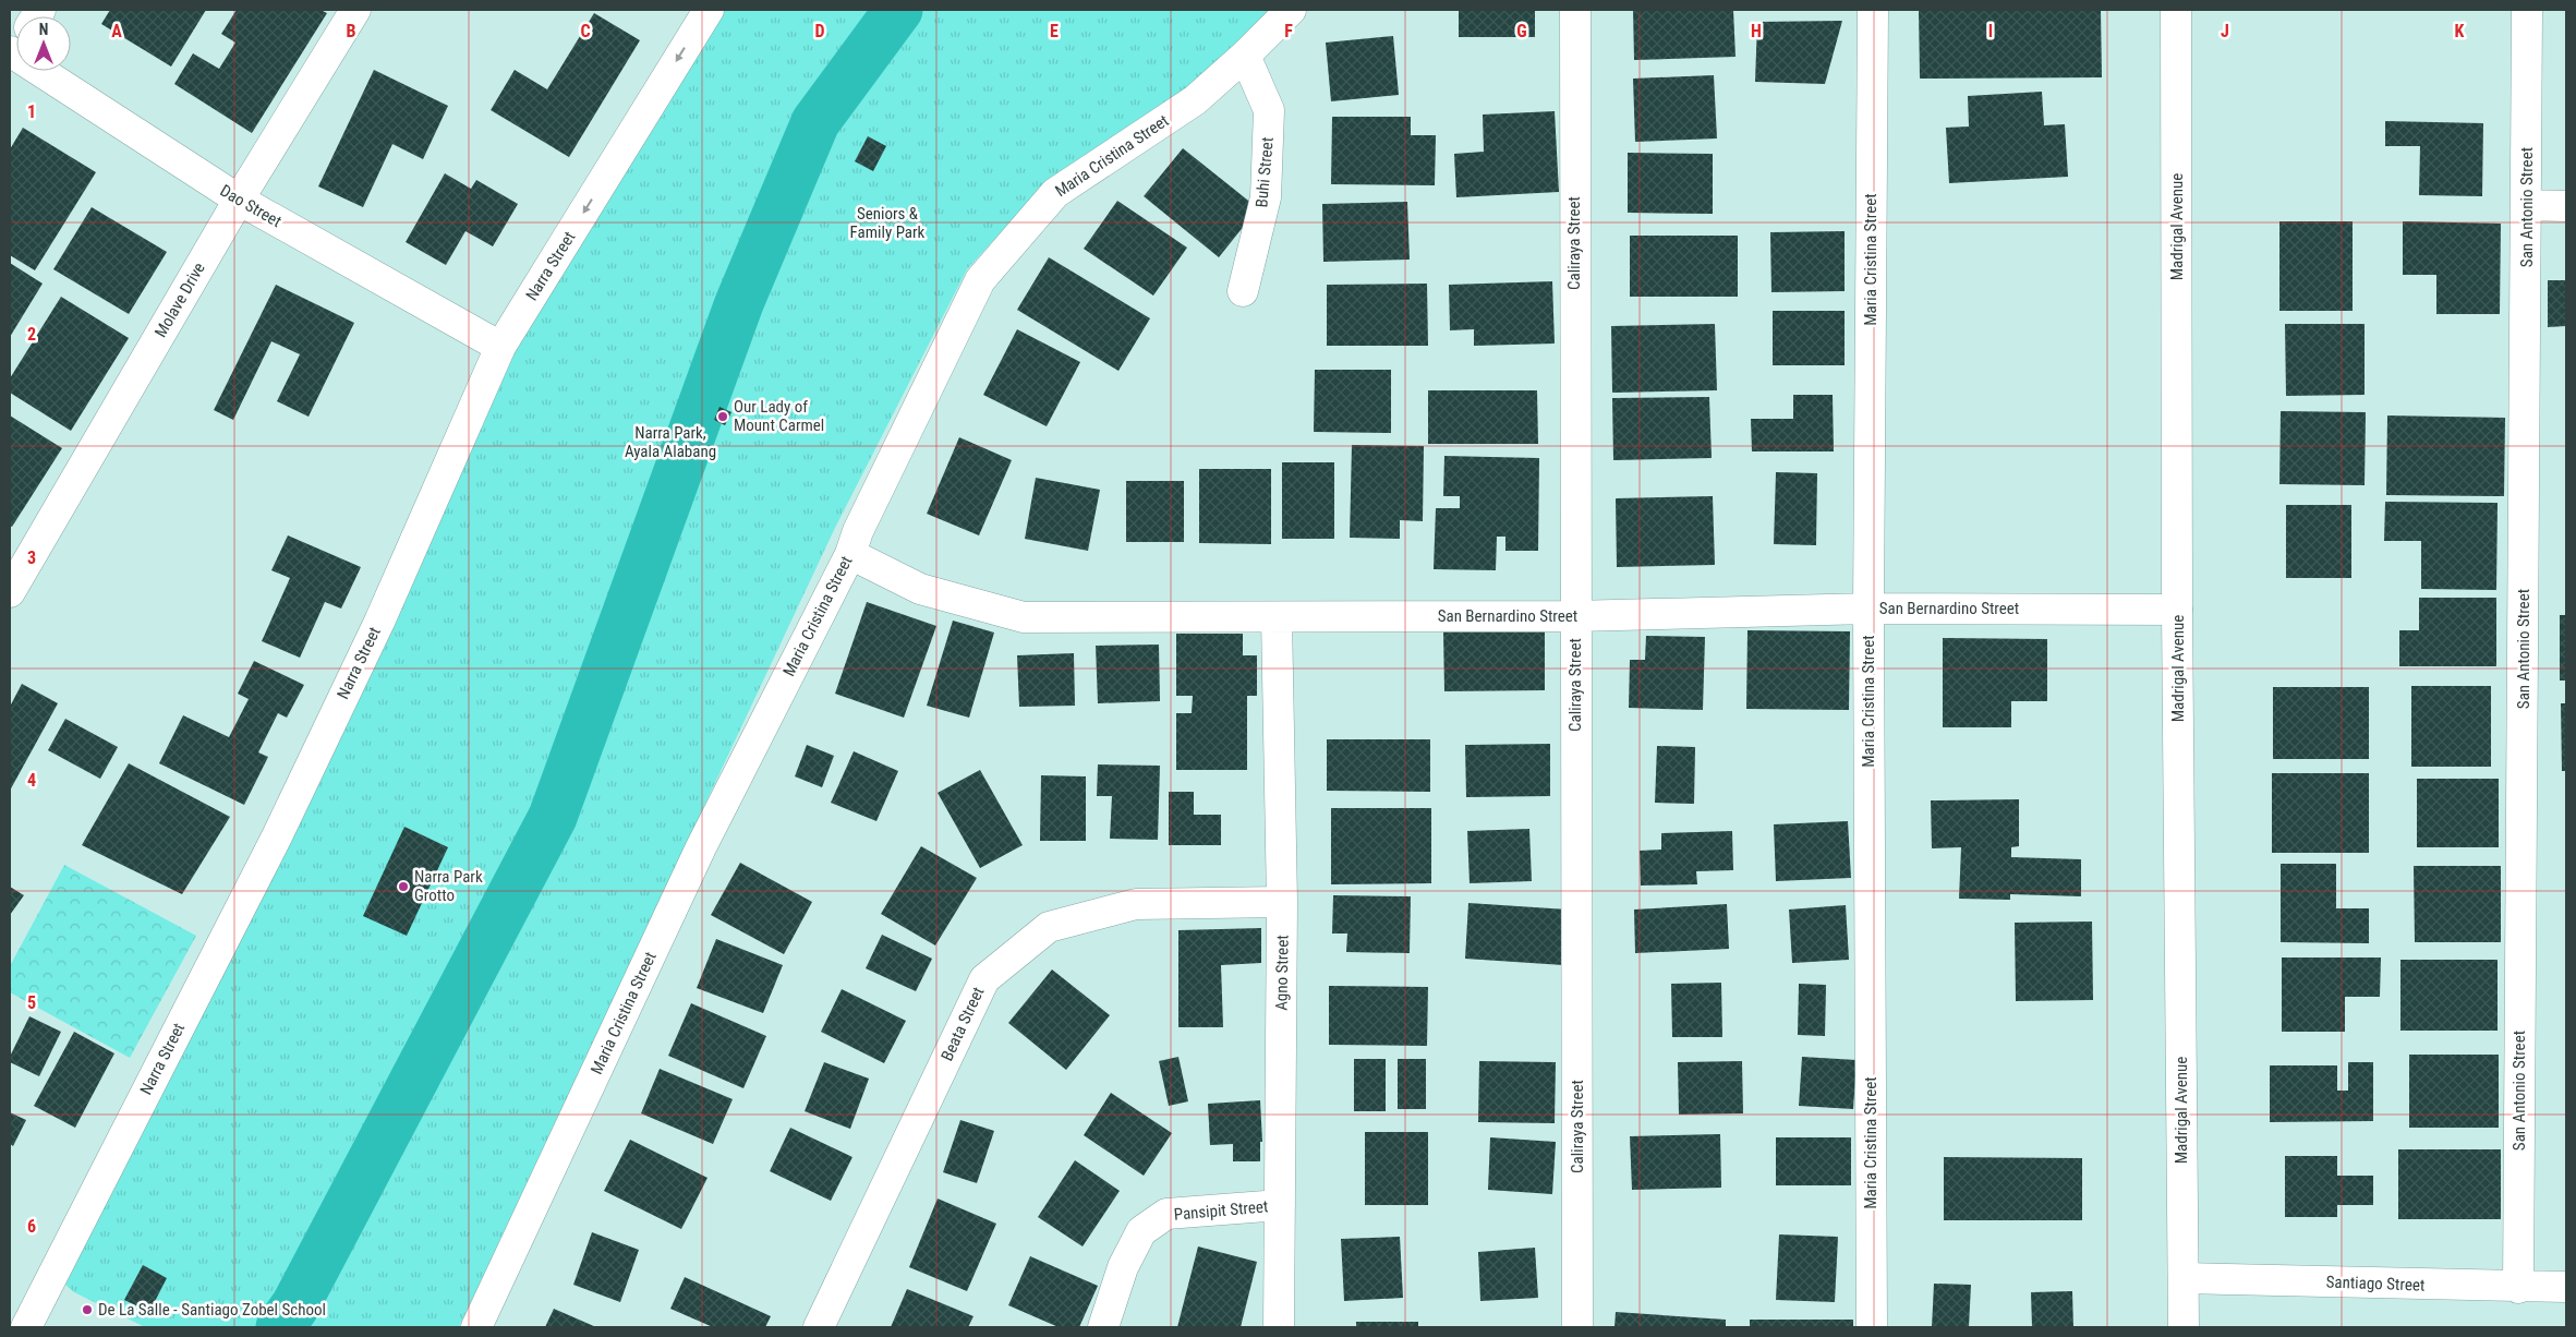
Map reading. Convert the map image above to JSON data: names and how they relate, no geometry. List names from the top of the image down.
{
  "streets": {
    "street": [
      "Maria Cristina Street",
      "Buhi Street",
      "Dao Street",
      "San Antonio Street",
      "Madrigal Avenue",
      "Caliraya Street",
      "Narra Street",
      "Molave Drive",
      "San Bernardino Street",
      "Agno Street",
      "Beata Street",
      "Pansipit Street",
      "Santiago Street"
    ]
  },
  "crossings": [
    ["Maria Cristina Street", "Buhi Street"],
    ["Maria Cristina Street", "San Bernardino Street"],
    ["Dao Street", "Narra Street"],
    ["Dao Street", "Molave Drive"],
    ["San Antonio Street", "Santiago Street"],
    ["Madrigal Avenue", "San Bernardino Street"],
    ["Madrigal Avenue", "Santiago Street"],
    ["Caliraya Street", "San Bernardino Street"],
    ["San Bernardino Street", "Agno Street"],
    ["Agno Street", "Beata Street"],
    ["Agno Street", "Pansipit Street"]
  ],
  "parks": ["Seniors & Family Park", "Narra Park, Ayala Alabang"],
  "places": ["Our Lady of Mount Carmel", "Narra Park Grotto", "De La Salle - Santiago Zobel School"],
  "north": "top",
  "grid": {
    "columns": [
      "A",
      "B",
      "C",
      "D",
      "E",
      "F",
      "G",
      "H",
      "I",
      "J",
      "K"
    ],
    "rows": [
      "1",
      "2",
      "3",
      "4",
      "5",
      "6"
    ]
  }
}
